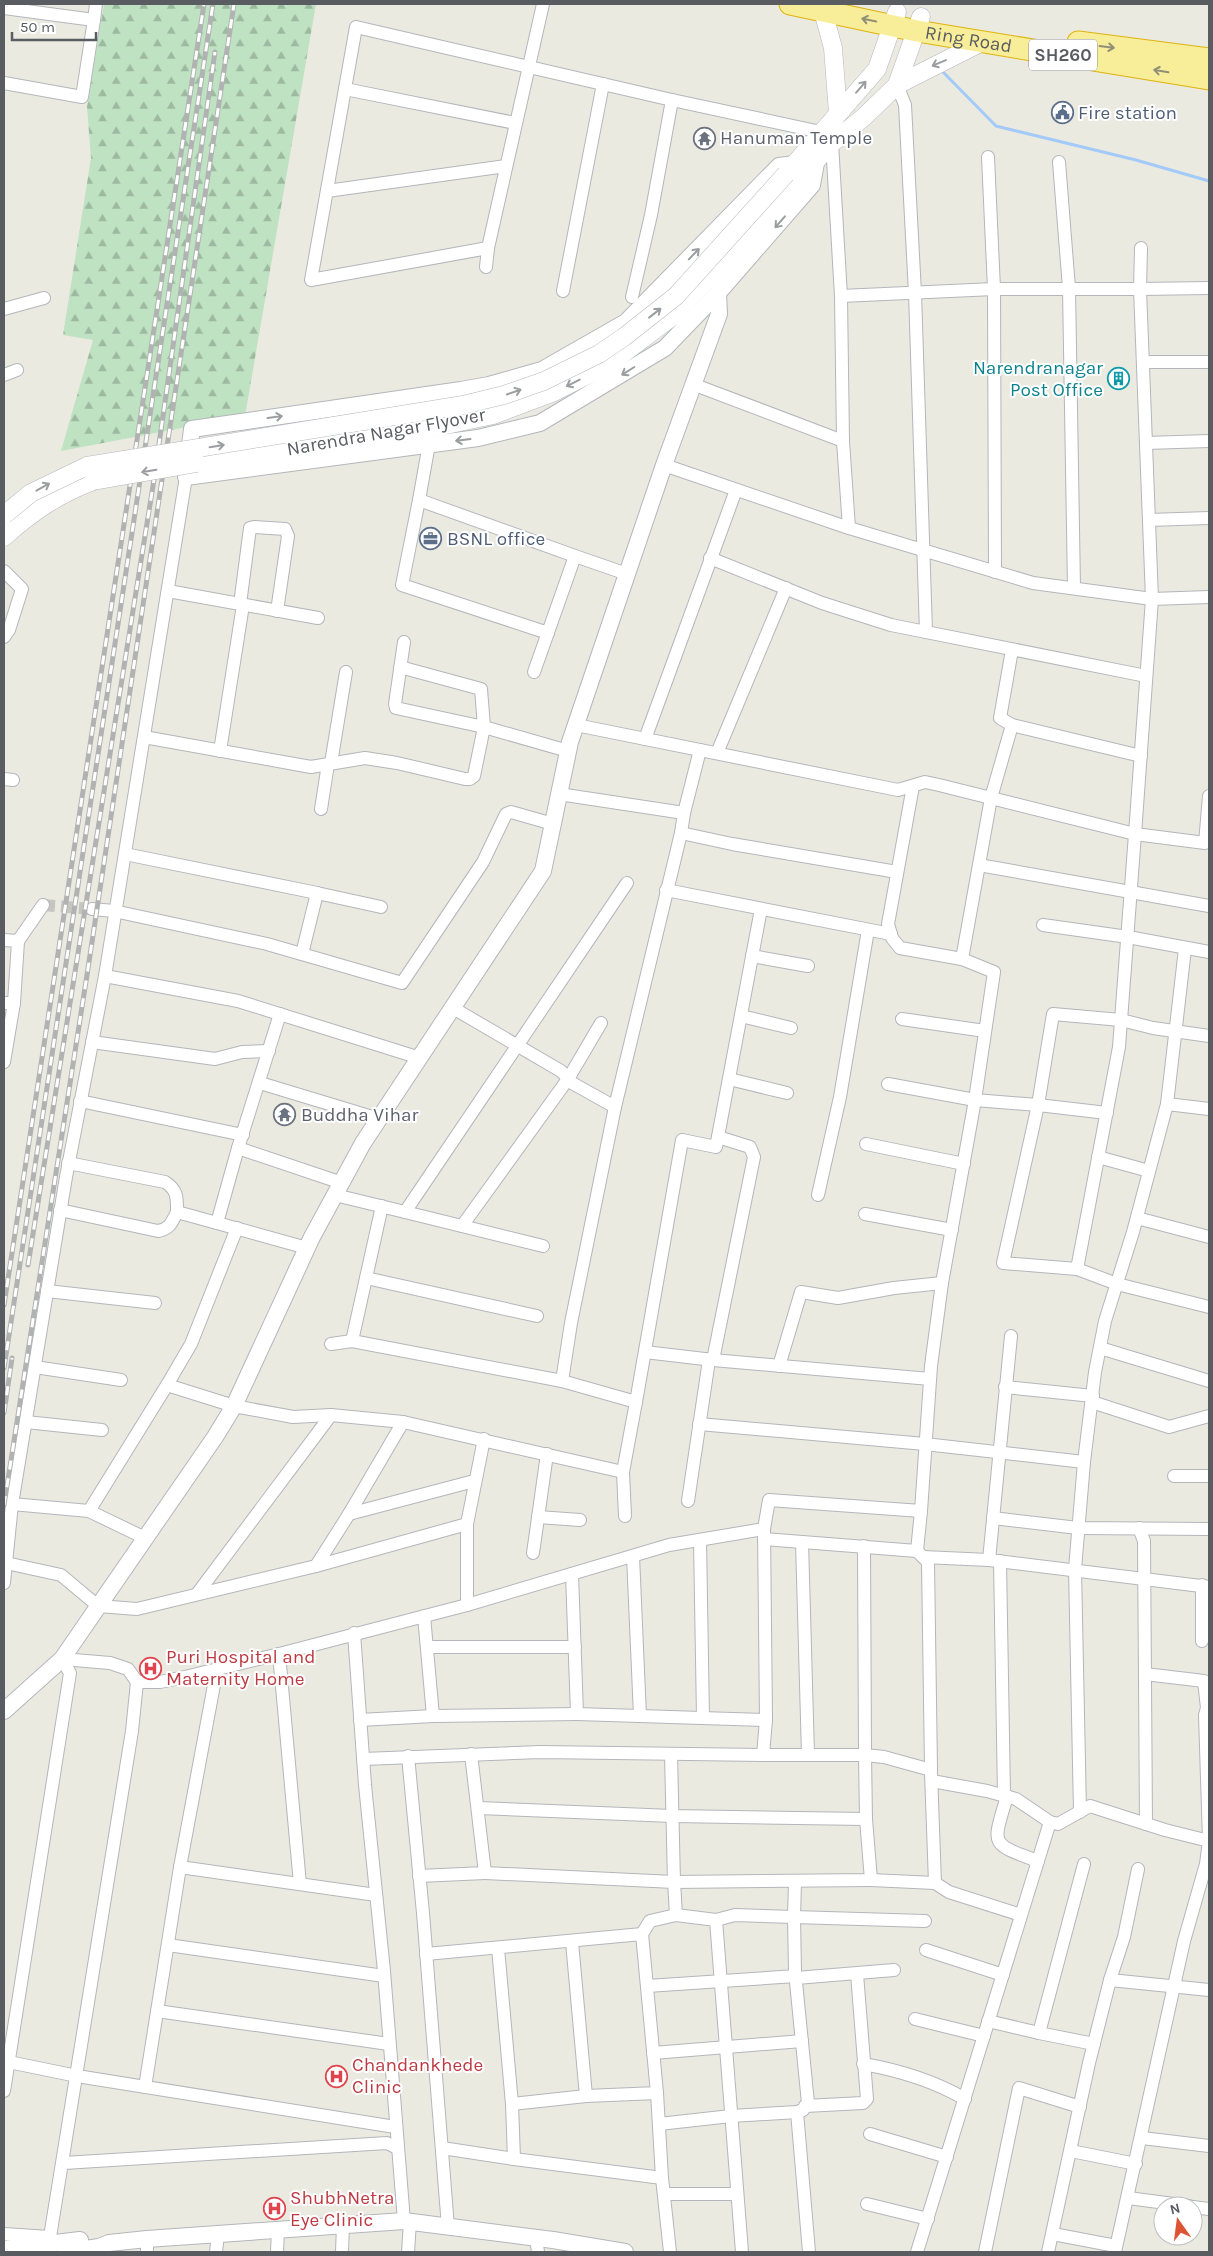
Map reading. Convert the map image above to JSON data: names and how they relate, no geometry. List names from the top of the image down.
{
  "streets": {
    "highway": ["Ring Road", "SH260"],
    "main road": ["Narendra Nagar Flyover"]
  },
  "places": {
    "public building": ["Fire station"],
    "temple": ["Hanuman Temple", "Buddha Vihar"],
    "building": ["Narendranagar Post Office"],
    "office": ["BSNL office"],
    "hospital": ["Puri Hospital and Maternity Home", "Chandankhede Clinic", "ShubhNetra Eye Clinic"]
  },
  "scale_bar": "50 m",
  "north": "top"
}
